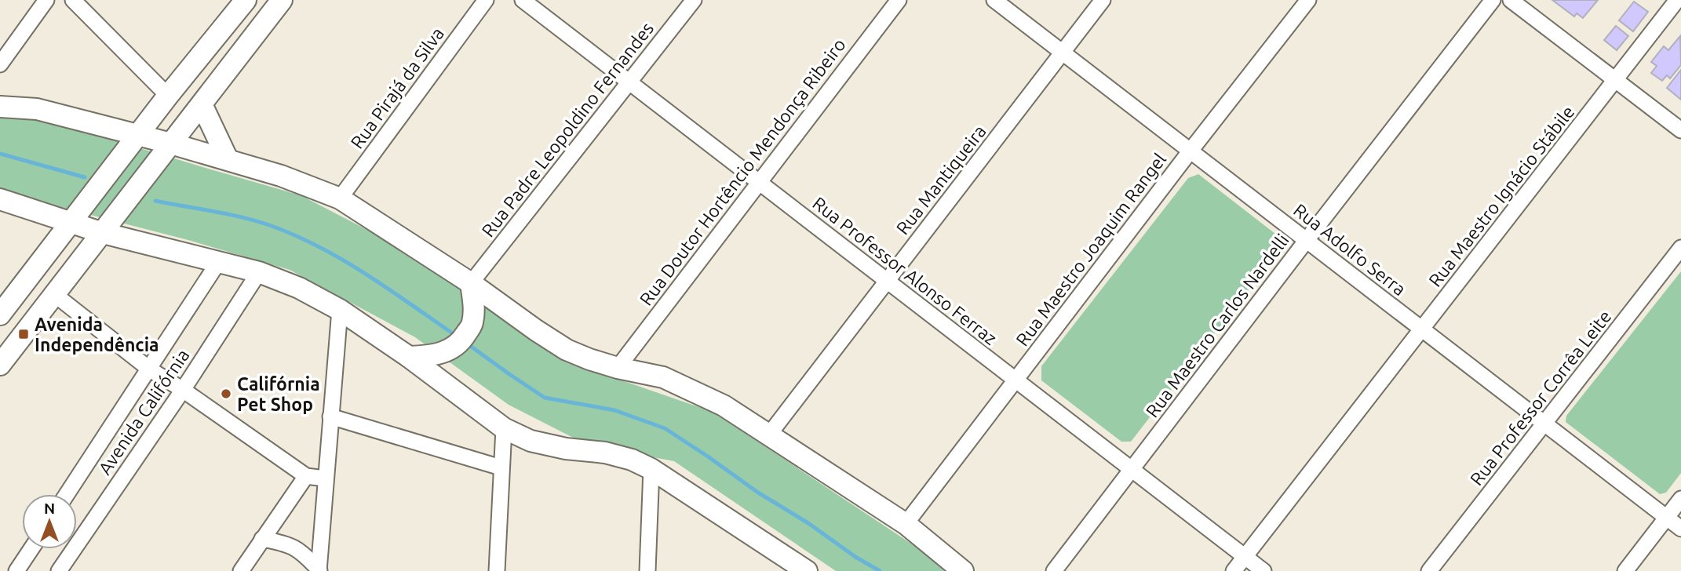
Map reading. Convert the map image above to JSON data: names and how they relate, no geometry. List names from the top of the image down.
{
  "streets": {
    "street": [
      "Rua Pirajá da Silva",
      "Rua Padre Leopoldino Fernandes",
      "Rua Doutor Hortêncio Mendonça Ribeiro",
      "Rua Mantiqueira",
      "Rua Maestro Ignácio Stábile",
      "Rua Maestro Joaquim Rangel",
      "Rua Adolfo Serra",
      "Rua Professor Alonso Ferraz",
      "Rua Maestro Carlos Nardelli",
      "Rua Professor Corrêa Leite",
      "Avenida Califórnia"
    ]
  },
  "crossings": [
    ["Rua Padre Leopoldino Fernandes", "Rua Professor Alonso Ferraz"],
    ["Rua Doutor Hortêncio Mendonça Ribeiro", "Rua Professor Alonso Ferraz"],
    ["Rua Mantiqueira", "Rua Adolfo Serra"],
    ["Rua Mantiqueira", "Rua Professor Alonso Ferraz"],
    ["Rua Maestro Ignácio Stábile", "Rua Adolfo Serra"],
    ["Rua Maestro Ignácio Stábile", "Rua Professor Alonso Ferraz"],
    ["Rua Maestro Joaquim Rangel", "Rua Adolfo Serra"],
    ["Rua Maestro Joaquim Rangel", "Rua Professor Alonso Ferraz"],
    ["Rua Adolfo Serra", "Rua Maestro Carlos Nardelli"],
    ["Rua Adolfo Serra", "Rua Professor Corrêa Leite"],
    ["Rua Professor Alonso Ferraz", "Rua Maestro Carlos Nardelli"]
  ],
  "places": {
    "transit": ["Avenida Independência"],
    "other": ["Califórnia Pet Shop"]
  },
  "north": "top"
}
